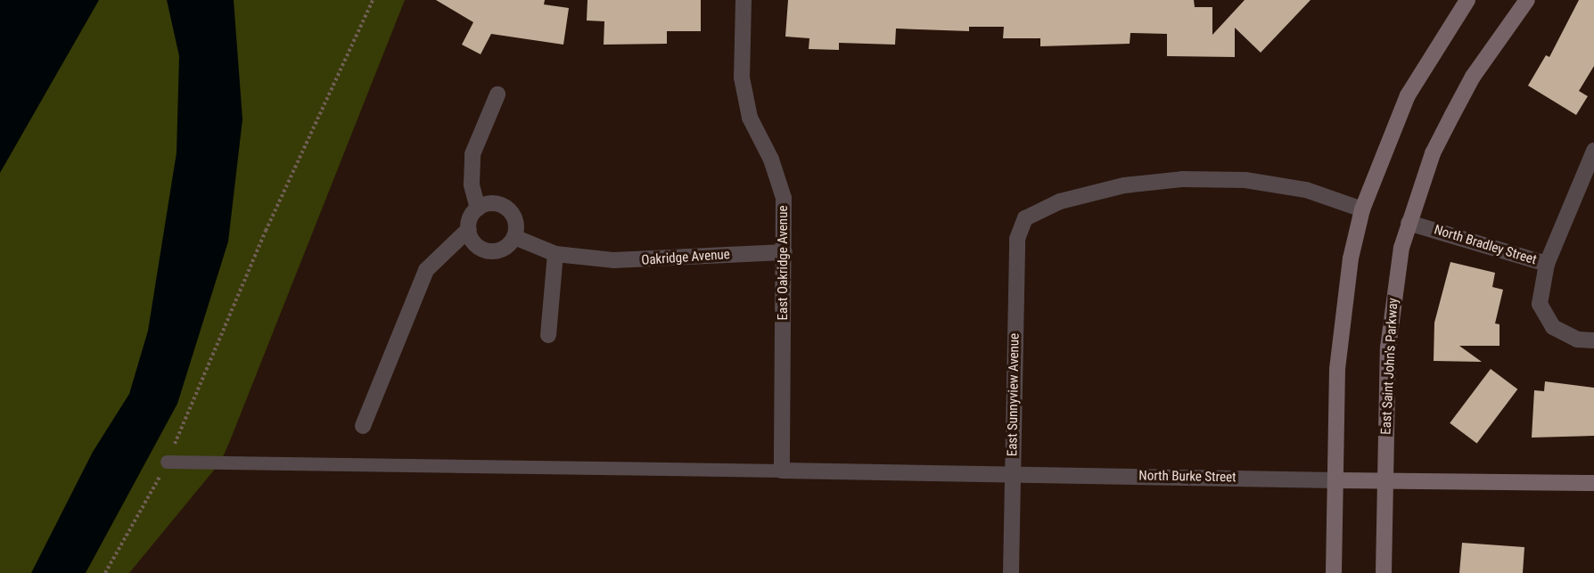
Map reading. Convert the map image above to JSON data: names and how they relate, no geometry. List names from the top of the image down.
{
  "streets": {
    "main road": ["East Saint John's Parkway", "North Burke Street"],
    "street": [
      "North Bradley Street",
      "Oakridge Avenue",
      "East Oakridge Avenue",
      "East Sunnyview Avenue"
    ]
  },
  "crossings": [
    ["North Bradley Street", "East Saint John's Parkway"],
    ["Oakridge Avenue", "East Oakridge Avenue"],
    ["East Oakridge Avenue", "North Burke Street"],
    ["East Saint John's Parkway", "North Burke Street"],
    ["East Sunnyview Avenue", "North Burke Street"]
  ]
}
